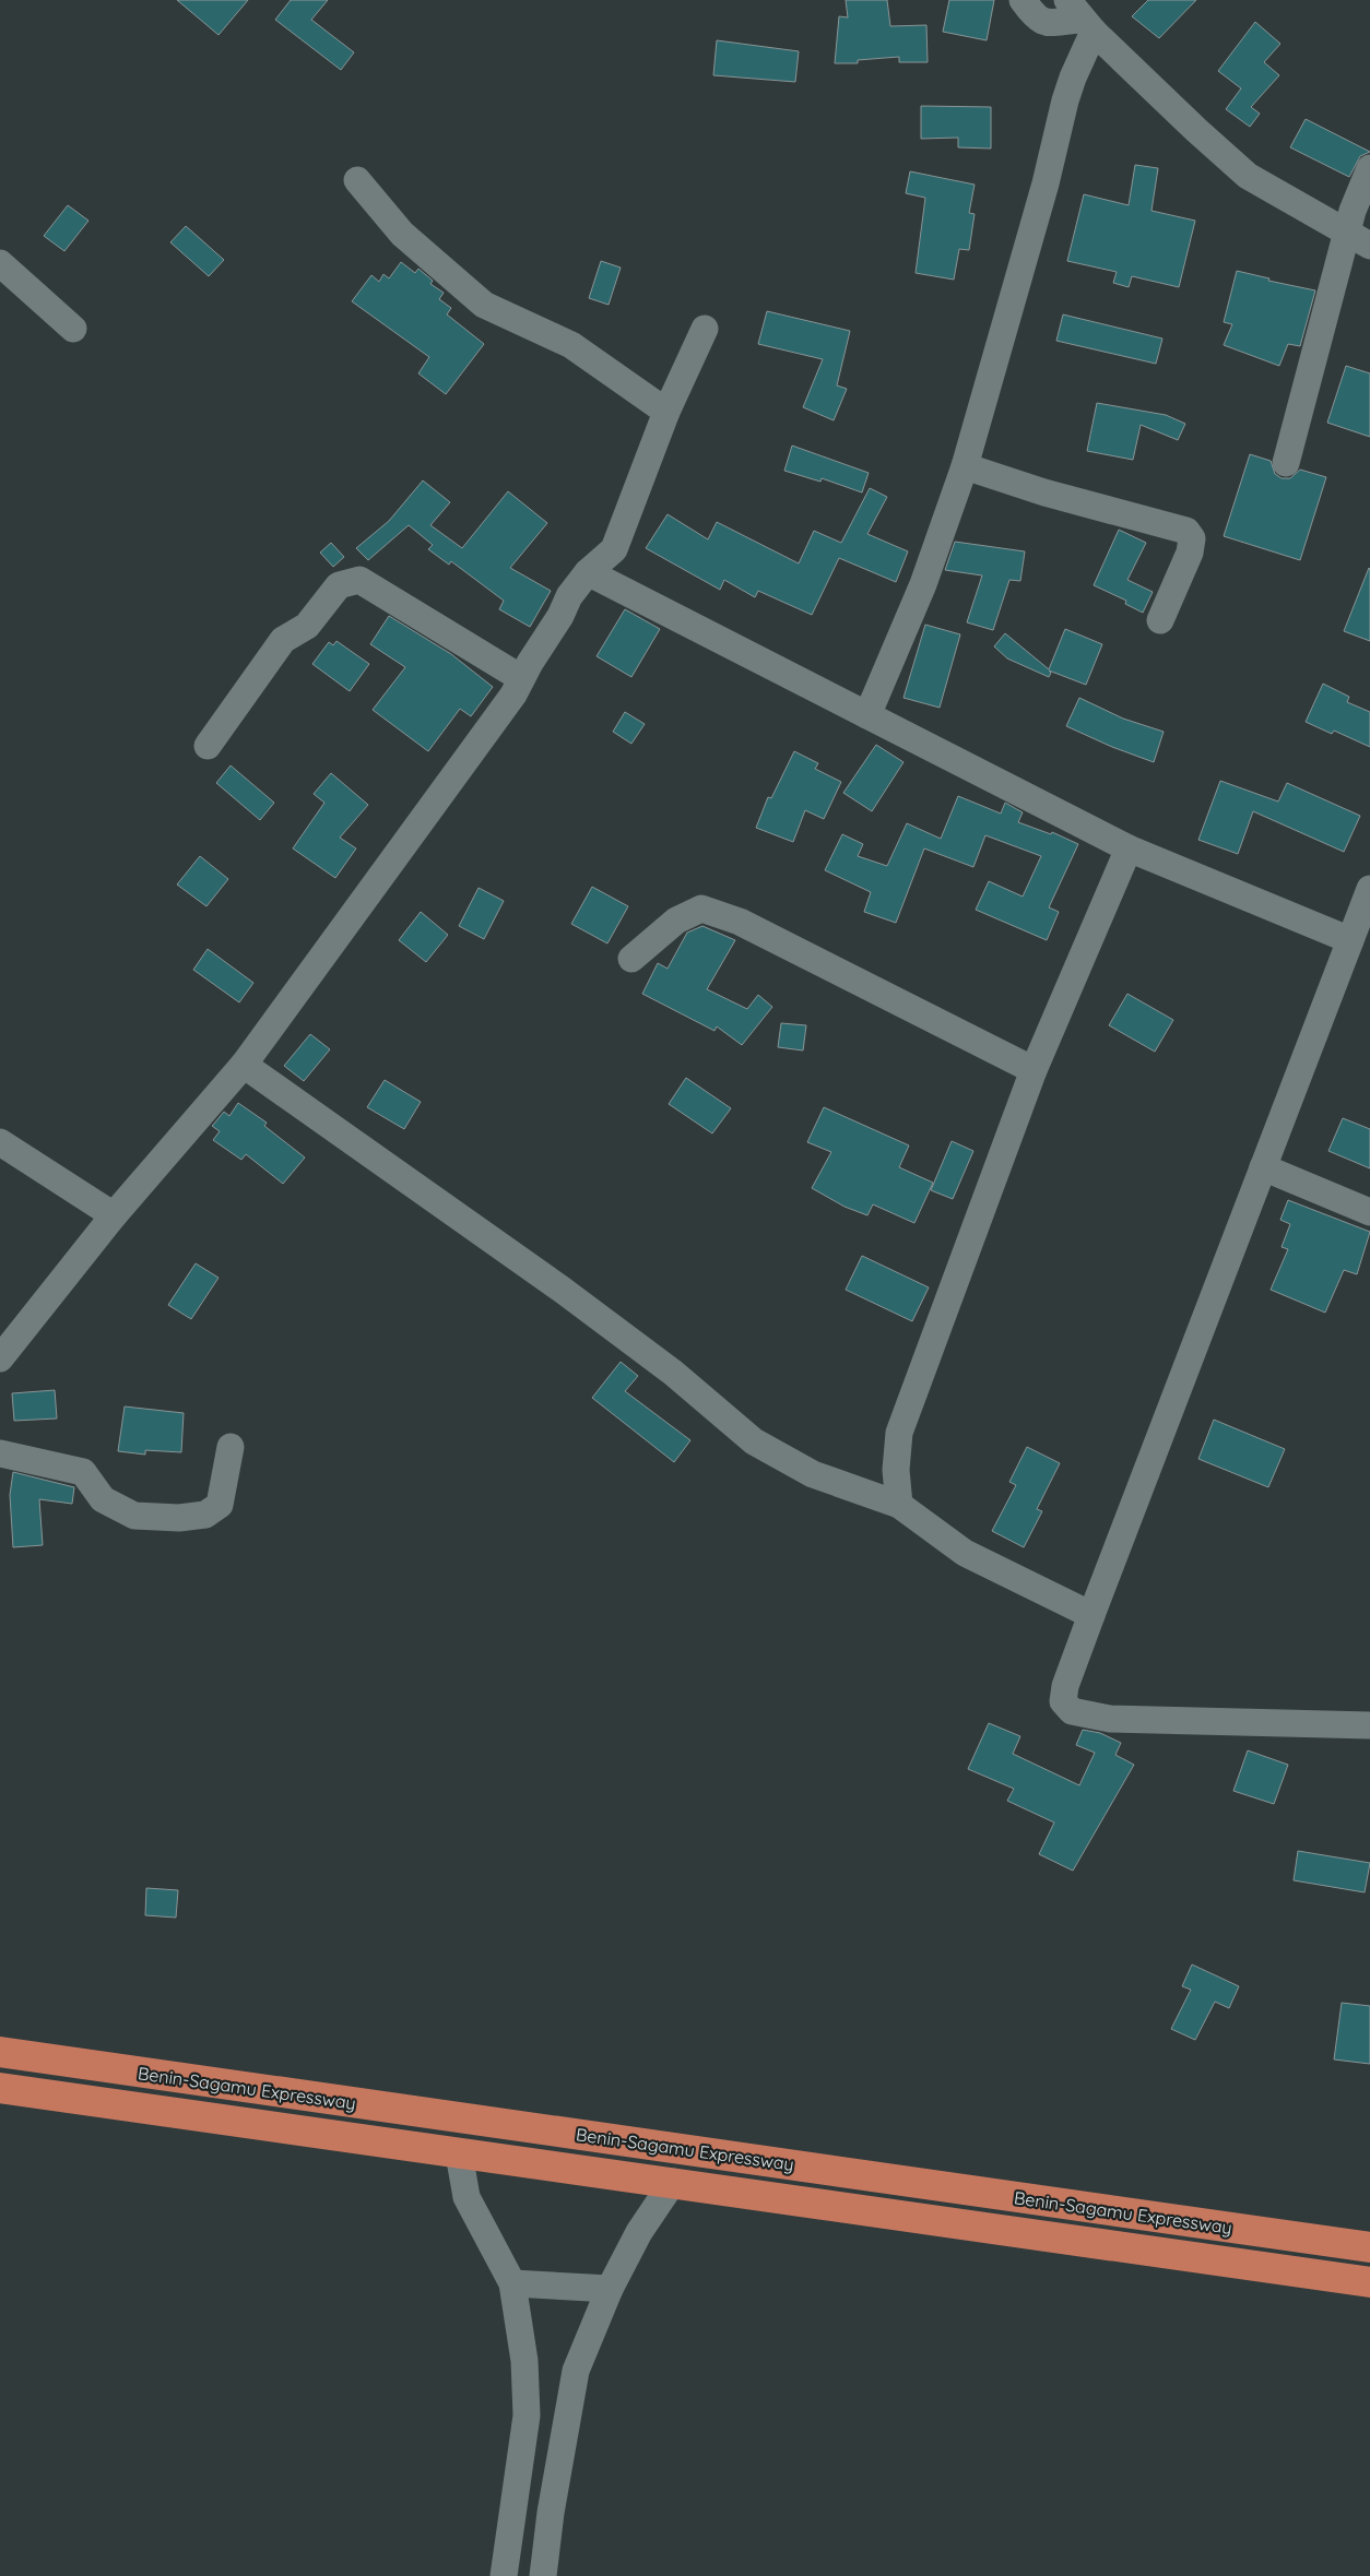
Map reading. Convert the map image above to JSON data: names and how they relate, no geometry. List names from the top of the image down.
{
  "streets": {
    "highway": ["Benin-Sagamu Expressway"]
  }
}
